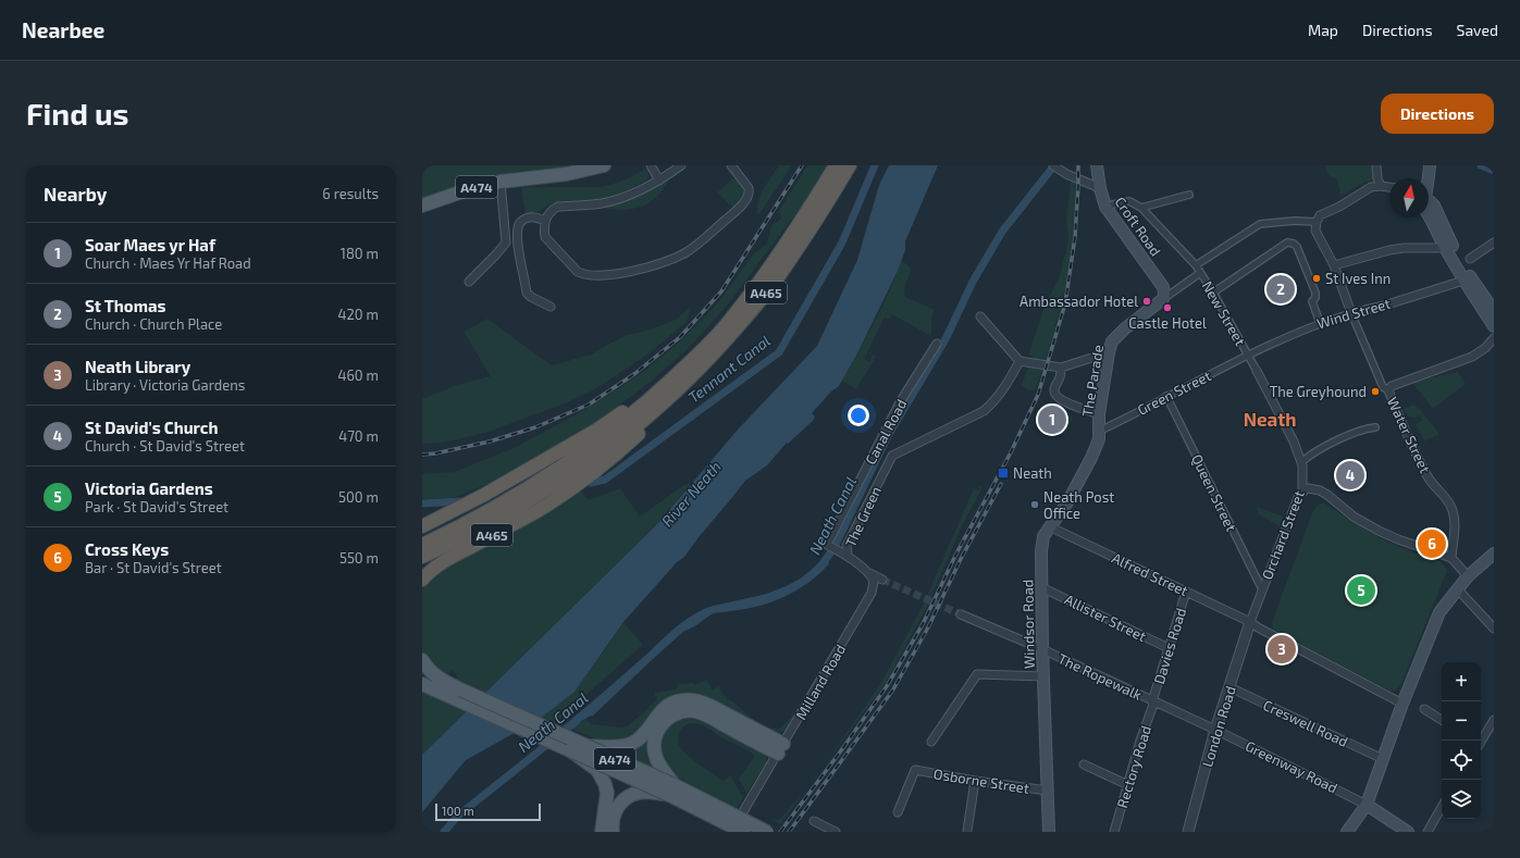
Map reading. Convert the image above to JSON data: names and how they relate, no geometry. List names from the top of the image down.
{
  "streets": {
    "highway": ["A465"],
    "main road": [
      "A474",
      "Croft Road",
      "The Parade",
      "Windsor Road"
    ],
    "street": [
      "New Street",
      "Wind Street",
      "Green Street",
      "Canal Road",
      "Water Street",
      "Queen Street",
      "The Green",
      "Orchard Street",
      "Alfred Street",
      "Allister Street",
      "Davies Road",
      "The Ropewalk",
      "Milland Road",
      "Creswell Road",
      "London Road",
      "Rectory Road",
      "Greenway Road",
      "Osborne Street"
    ]
  },
  "crossings": [
    ["Croft Road", "The Parade"],
    ["New Street", "Wind Street"],
    ["New Street", "The Parade"],
    ["New Street", "Green Street"],
    ["New Street", "Orchard Street"],
    ["Wind Street", "Green Street"],
    ["Wind Street", "Water Street"],
    ["Wind Street", "Orchard Street"],
    ["The Parade", "Green Street"],
    ["The Parade", "Windsor Road"],
    ["Green Street", "Queen Street"],
    ["Green Street", "Orchard Street"],
    ["Green Street", "Windsor Road"],
    ["Canal Road", "The Green"],
    ["Queen Street", "Orchard Street"],
    ["Orchard Street", "Alfred Street"],
    ["Orchard Street", "London Road"],
    ["Alfred Street", "Windsor Road"],
    ["Alfred Street", "Davies Road"],
    ["Alfred Street", "London Road"],
    ["Allister Street", "Windsor Road"],
    ["Allister Street", "Davies Road"],
    ["Windsor Road", "The Ropewalk"],
    ["Windsor Road", "Osborne Street"],
    ["Davies Road", "The Ropewalk"],
    ["Davies Road", "Rectory Road"],
    ["The Ropewalk", "London Road"],
    ["The Ropewalk", "Rectory Road"],
    ["The Ropewalk", "Greenway Road"],
    ["Creswell Road", "London Road"],
    ["London Road", "Greenway Road"]
  ],
  "districts": ["Neath"],
  "water": ["Tennant Canal", "River Neath", "Neath Canal"],
  "places": {
    "other": [
      "St Ives Inn",
      "Ambassador Hotel",
      "Castle Hotel",
      "The Greyhound",
      "Neath Post Office"
    ],
    "transit": ["Neath"]
  },
  "scale_bar": "100 m",
  "north": "top",
  "page": {
    "header": "Nearbee",
    "nav": ["Map", "Directions", "Saved"],
    "buttons": "Directions",
    "title": "Find us",
    "heading": ["Nearby", "6 results"],
    "list": [
      {
        "mark": "1",
        "name": "Soar Maes yr Haf",
        "note": "Church · Maes Yr Haf Road",
        "value": "180 m"
      },
      {
        "mark": "2",
        "name": "St Thomas",
        "note": "Church · Church Place",
        "value": "420 m"
      },
      {
        "mark": "3",
        "name": "Neath Library",
        "note": "Library · Victoria Gardens",
        "value": "460 m"
      },
      {
        "mark": "4",
        "name": "St David's Church",
        "note": "Church · St David's Street",
        "value": "470 m"
      },
      {
        "mark": "5",
        "name": "Victoria Gardens",
        "note": "Park · St David's Street",
        "value": "500 m"
      },
      {
        "mark": "6",
        "name": "Cross Keys",
        "note": "Bar · St David's Street",
        "value": "550 m"
      }
    ],
    "pins": [
      "2",
      "1",
      "4",
      "6",
      "5",
      "3"
    ],
    "map_buttons": ["+", "−"],
    "scale": "100 m"
  }
}
